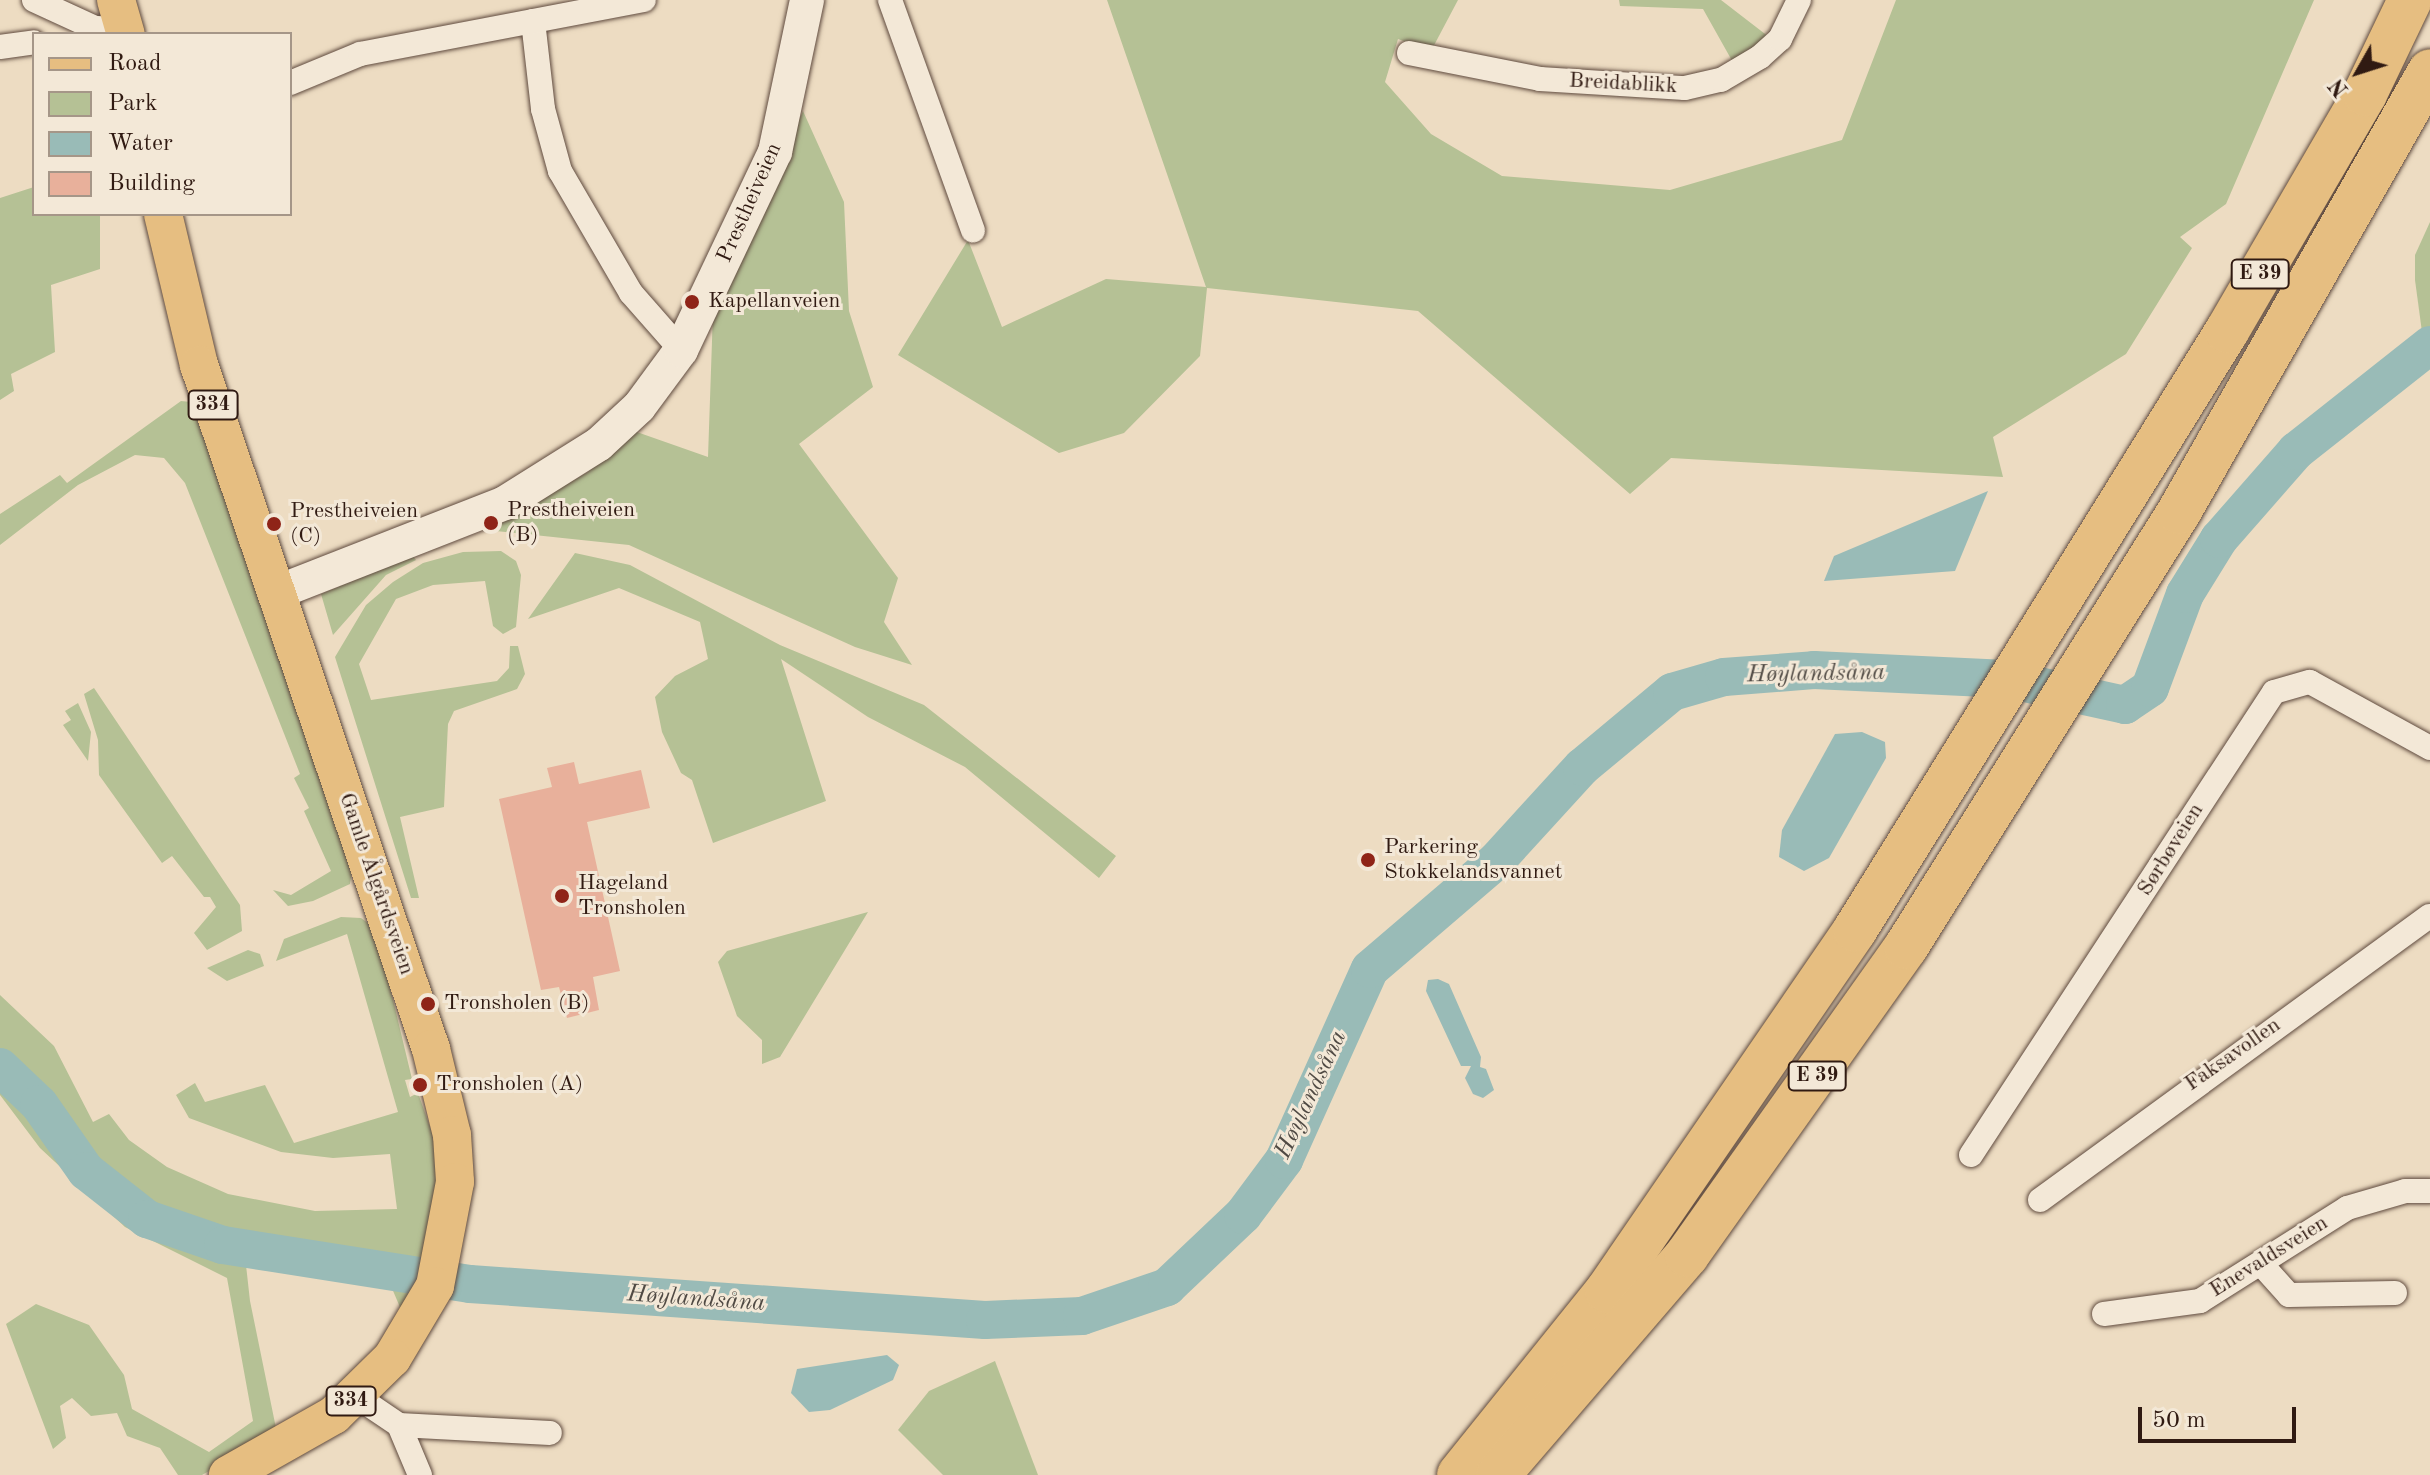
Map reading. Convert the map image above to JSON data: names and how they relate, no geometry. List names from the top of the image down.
{
  "streets": {
    "highway": ["E 39"],
    "main road": ["334", "Gamle Ålgårdsveien"],
    "street": [
      "Breidablikk",
      "Prestheiveien",
      "Sørbøveien",
      "Faksavollen",
      "Enevaldsveien"
    ]
  },
  "crossings": [
    ["Prestheiveien", "Gamle Ålgårdsveien"]
  ],
  "water": ["Høylandsåna"],
  "places": [
    "Kapellanveien",
    "Prestheiveien (B)",
    "Prestheiveien (C)",
    "Parkering Stokkelandsvannet",
    "Hageland Tronsholen",
    "Tronsholen (B)",
    "Tronsholen (A)"
  ],
  "legend": [
    "Road",
    "Park",
    "Water",
    "Building"
  ],
  "scale_bar": "50 m",
  "north": "bottom left"
}
